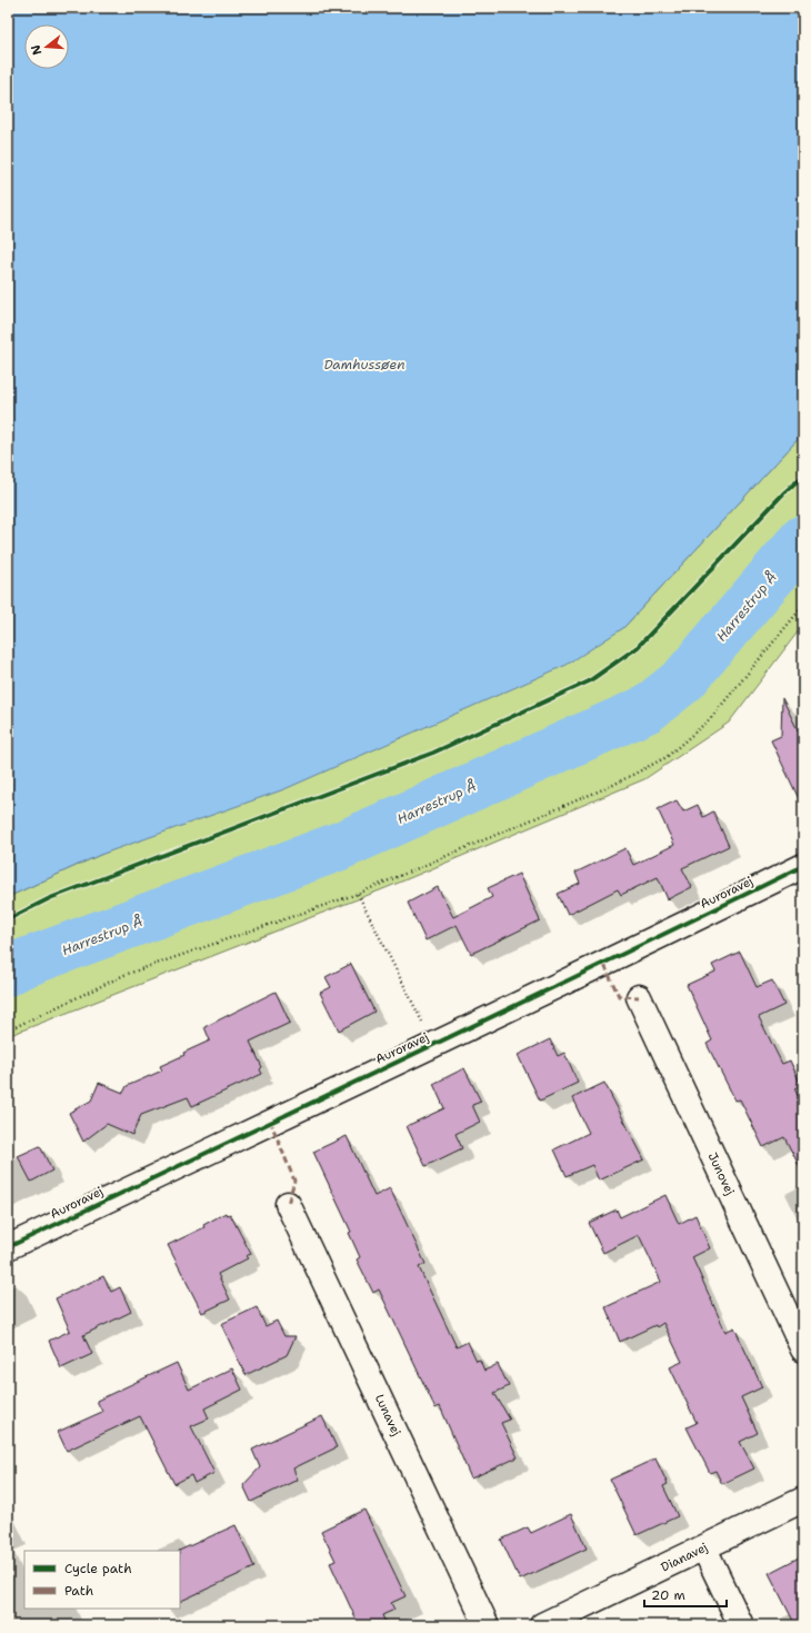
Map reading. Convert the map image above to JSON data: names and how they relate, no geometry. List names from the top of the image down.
{
  "streets": {
    "street": [
      "Auroravej",
      "Junovej",
      "Lunavej",
      "Dianavej"
    ]
  },
  "water": ["Damhussøen", "Harrestrup Å"],
  "legend": ["Cycle path", "Path"],
  "scale_bar": "20 m",
  "north": "left"
}
